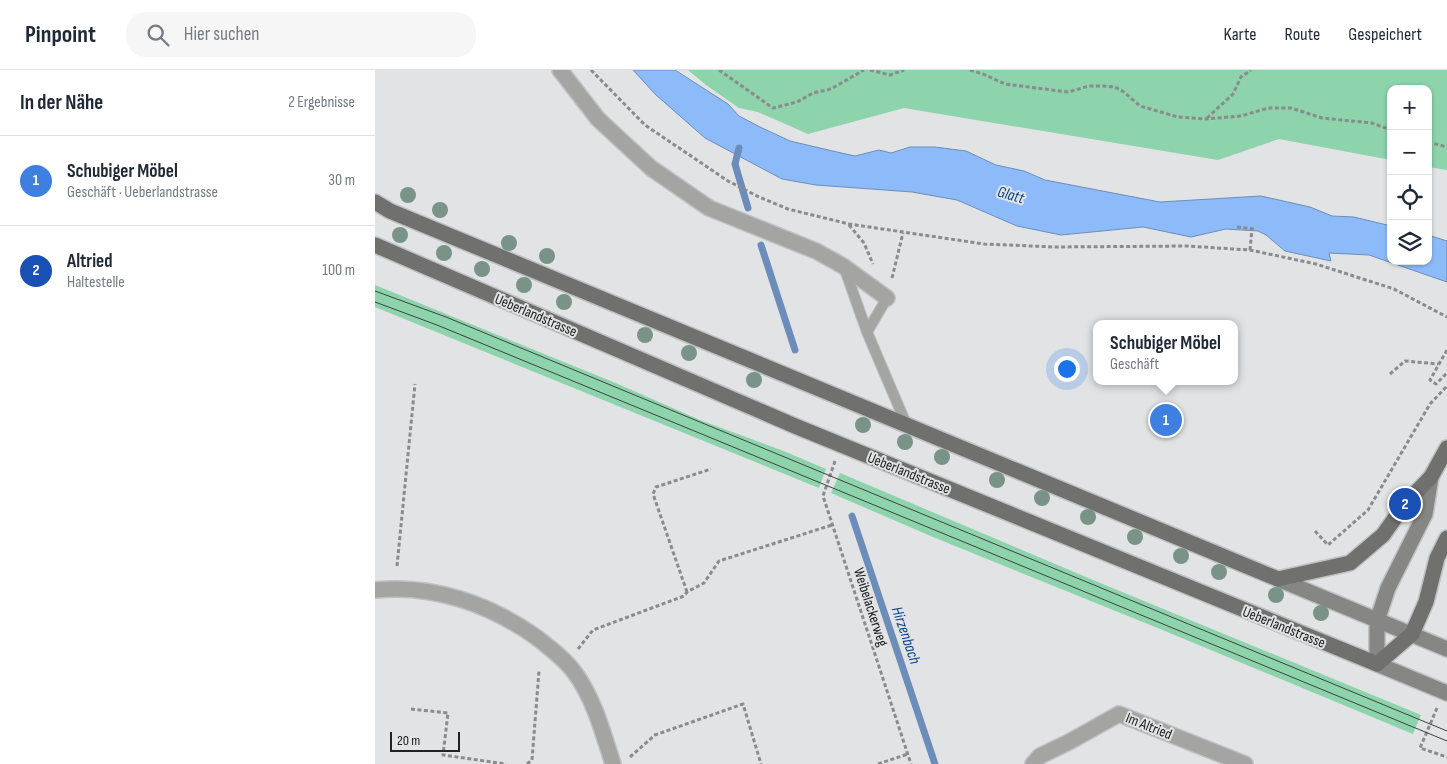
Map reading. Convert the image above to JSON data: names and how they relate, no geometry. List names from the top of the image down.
{
  "streets": {
    "main road": ["Ueberlandstrasse"],
    "street": ["Im Altried"],
    "path": ["Weibelackerweg"]
  },
  "water": ["Glatt", "Hirzenbach"],
  "scale_bar": "20 m",
  "page": {
    "header": "Pinpoint",
    "search": "Hier suchen",
    "nav": ["Karte", "Route", "Gespeichert"],
    "heading": ["In der Nähe", "2 Ergebnisse"],
    "map_buttons": ["+", "−"],
    "list": [
      {
        "mark": "1",
        "name": "Schubiger Möbel",
        "note": "Geschäft · Ueberlandstrasse",
        "value": "30 m"
      },
      {
        "mark": "2",
        "name": "Altried",
        "note": "Haltestelle",
        "value": "100 m"
      }
    ],
    "popup": ["Schubiger Möbel", "Geschäft"],
    "pins": ["1", "2"],
    "scale": "20 m"
  }
}
